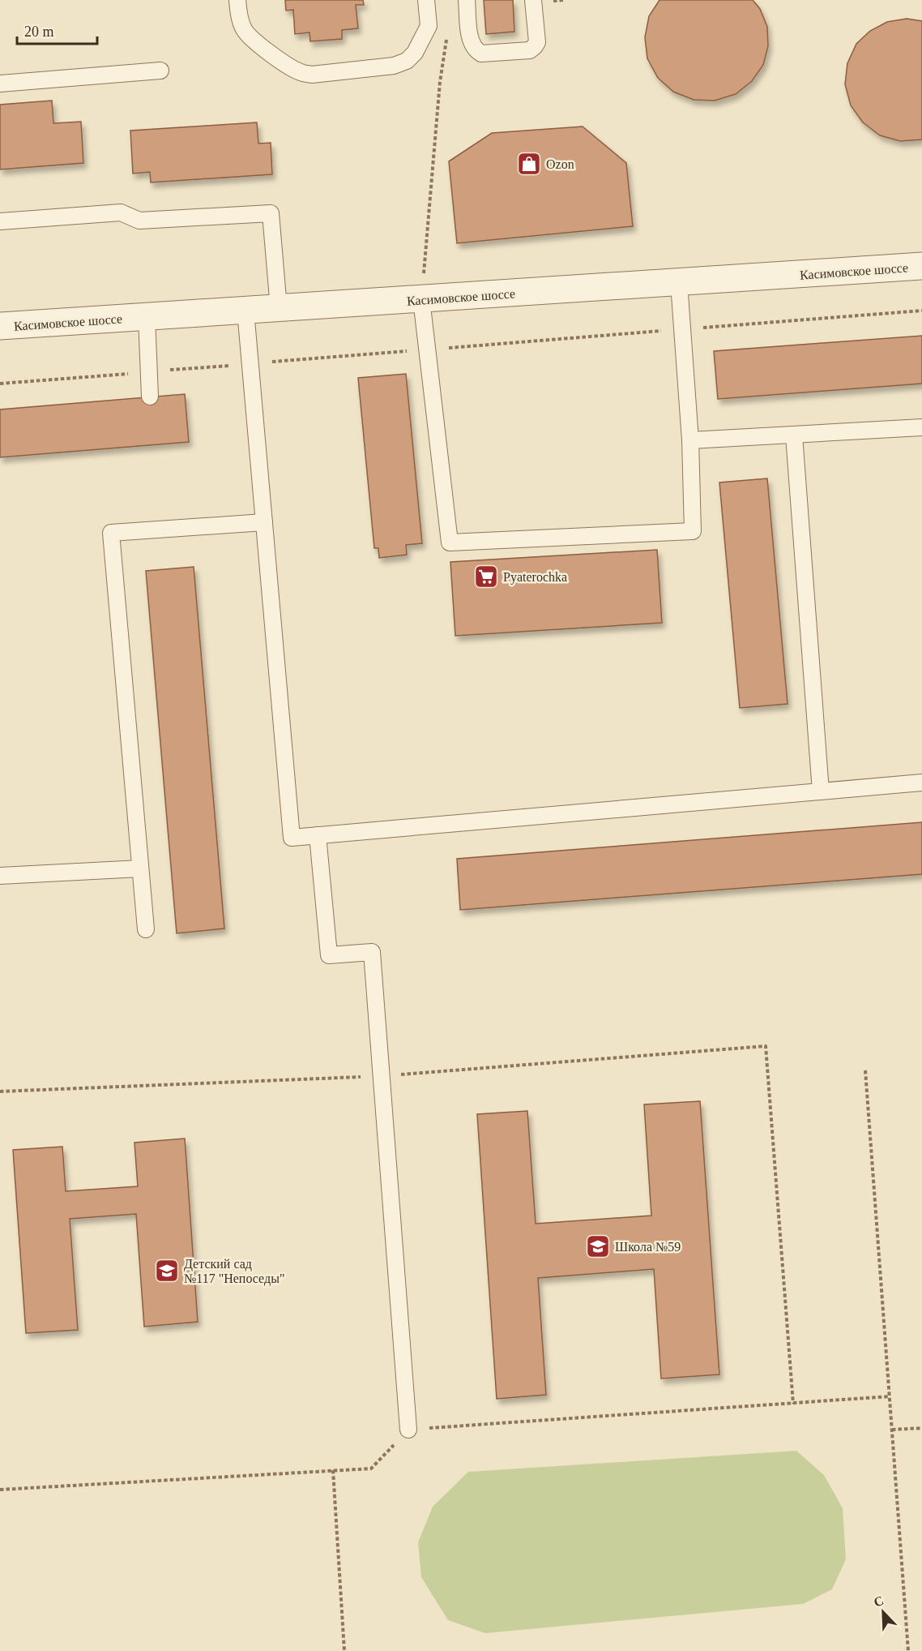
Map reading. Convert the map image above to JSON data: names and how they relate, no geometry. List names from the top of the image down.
{
  "streets": {
    "street": ["Касимовское шоссе"]
  },
  "places": {
    "shop": ["Ozon"],
    "supermarket": ["Pyaterochka"],
    "school or university": ["Школа №59", "Детский сад №117 \"Непоседы\""]
  },
  "scale_bar": "20 m",
  "north": "top left"
}
